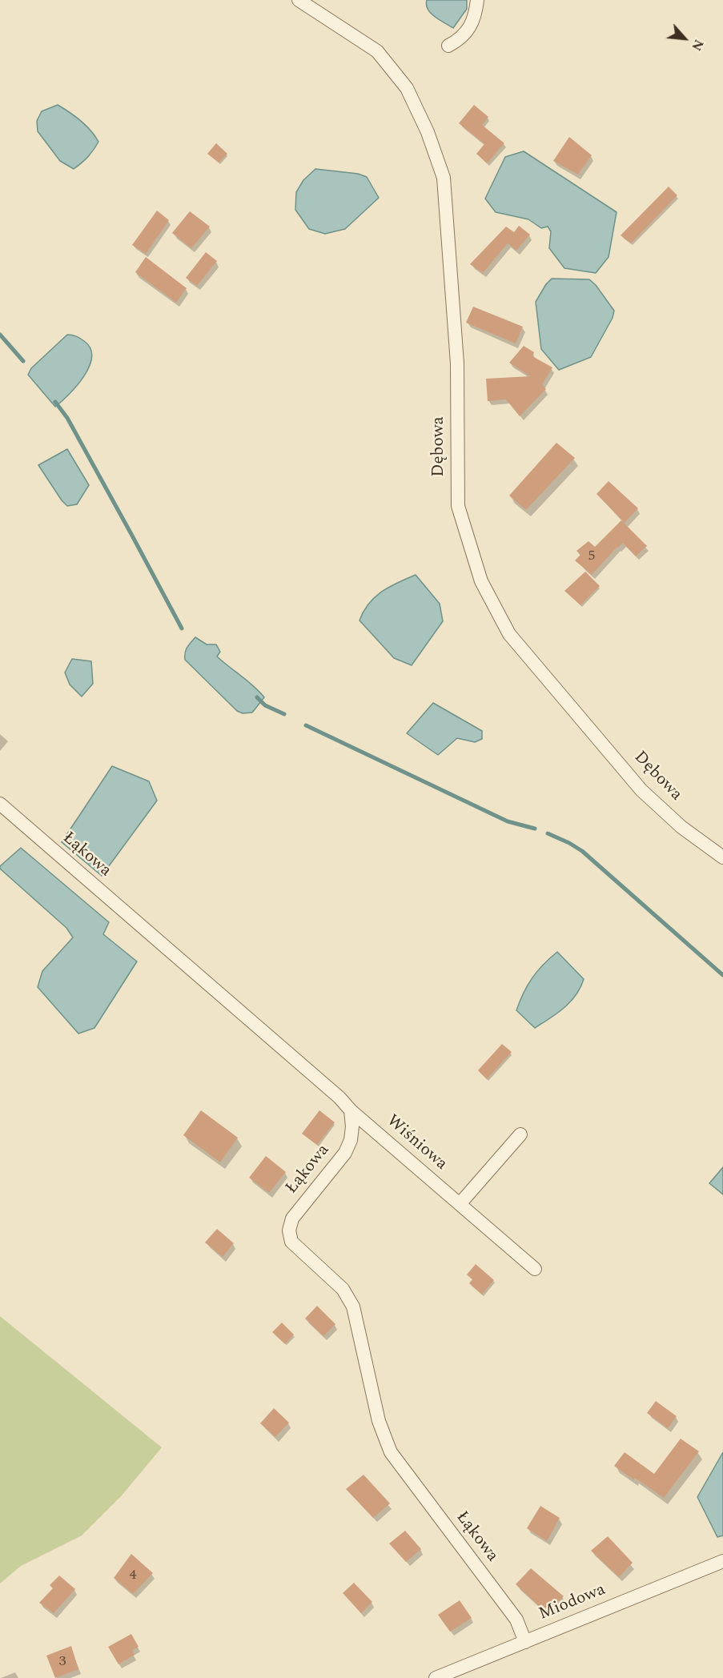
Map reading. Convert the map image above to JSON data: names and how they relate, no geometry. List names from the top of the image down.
{
  "streets": {
    "street": [
      "Dębowa",
      "Łąkowa",
      "Wiśniowa",
      "Miodowa"
    ]
  },
  "crossings": [
    ["Łąkowa", "Wiśniowa"],
    ["Łąkowa", "Miodowa"]
  ],
  "house_numbers": ["5", "4", "3"],
  "north": "bottom right"
}
